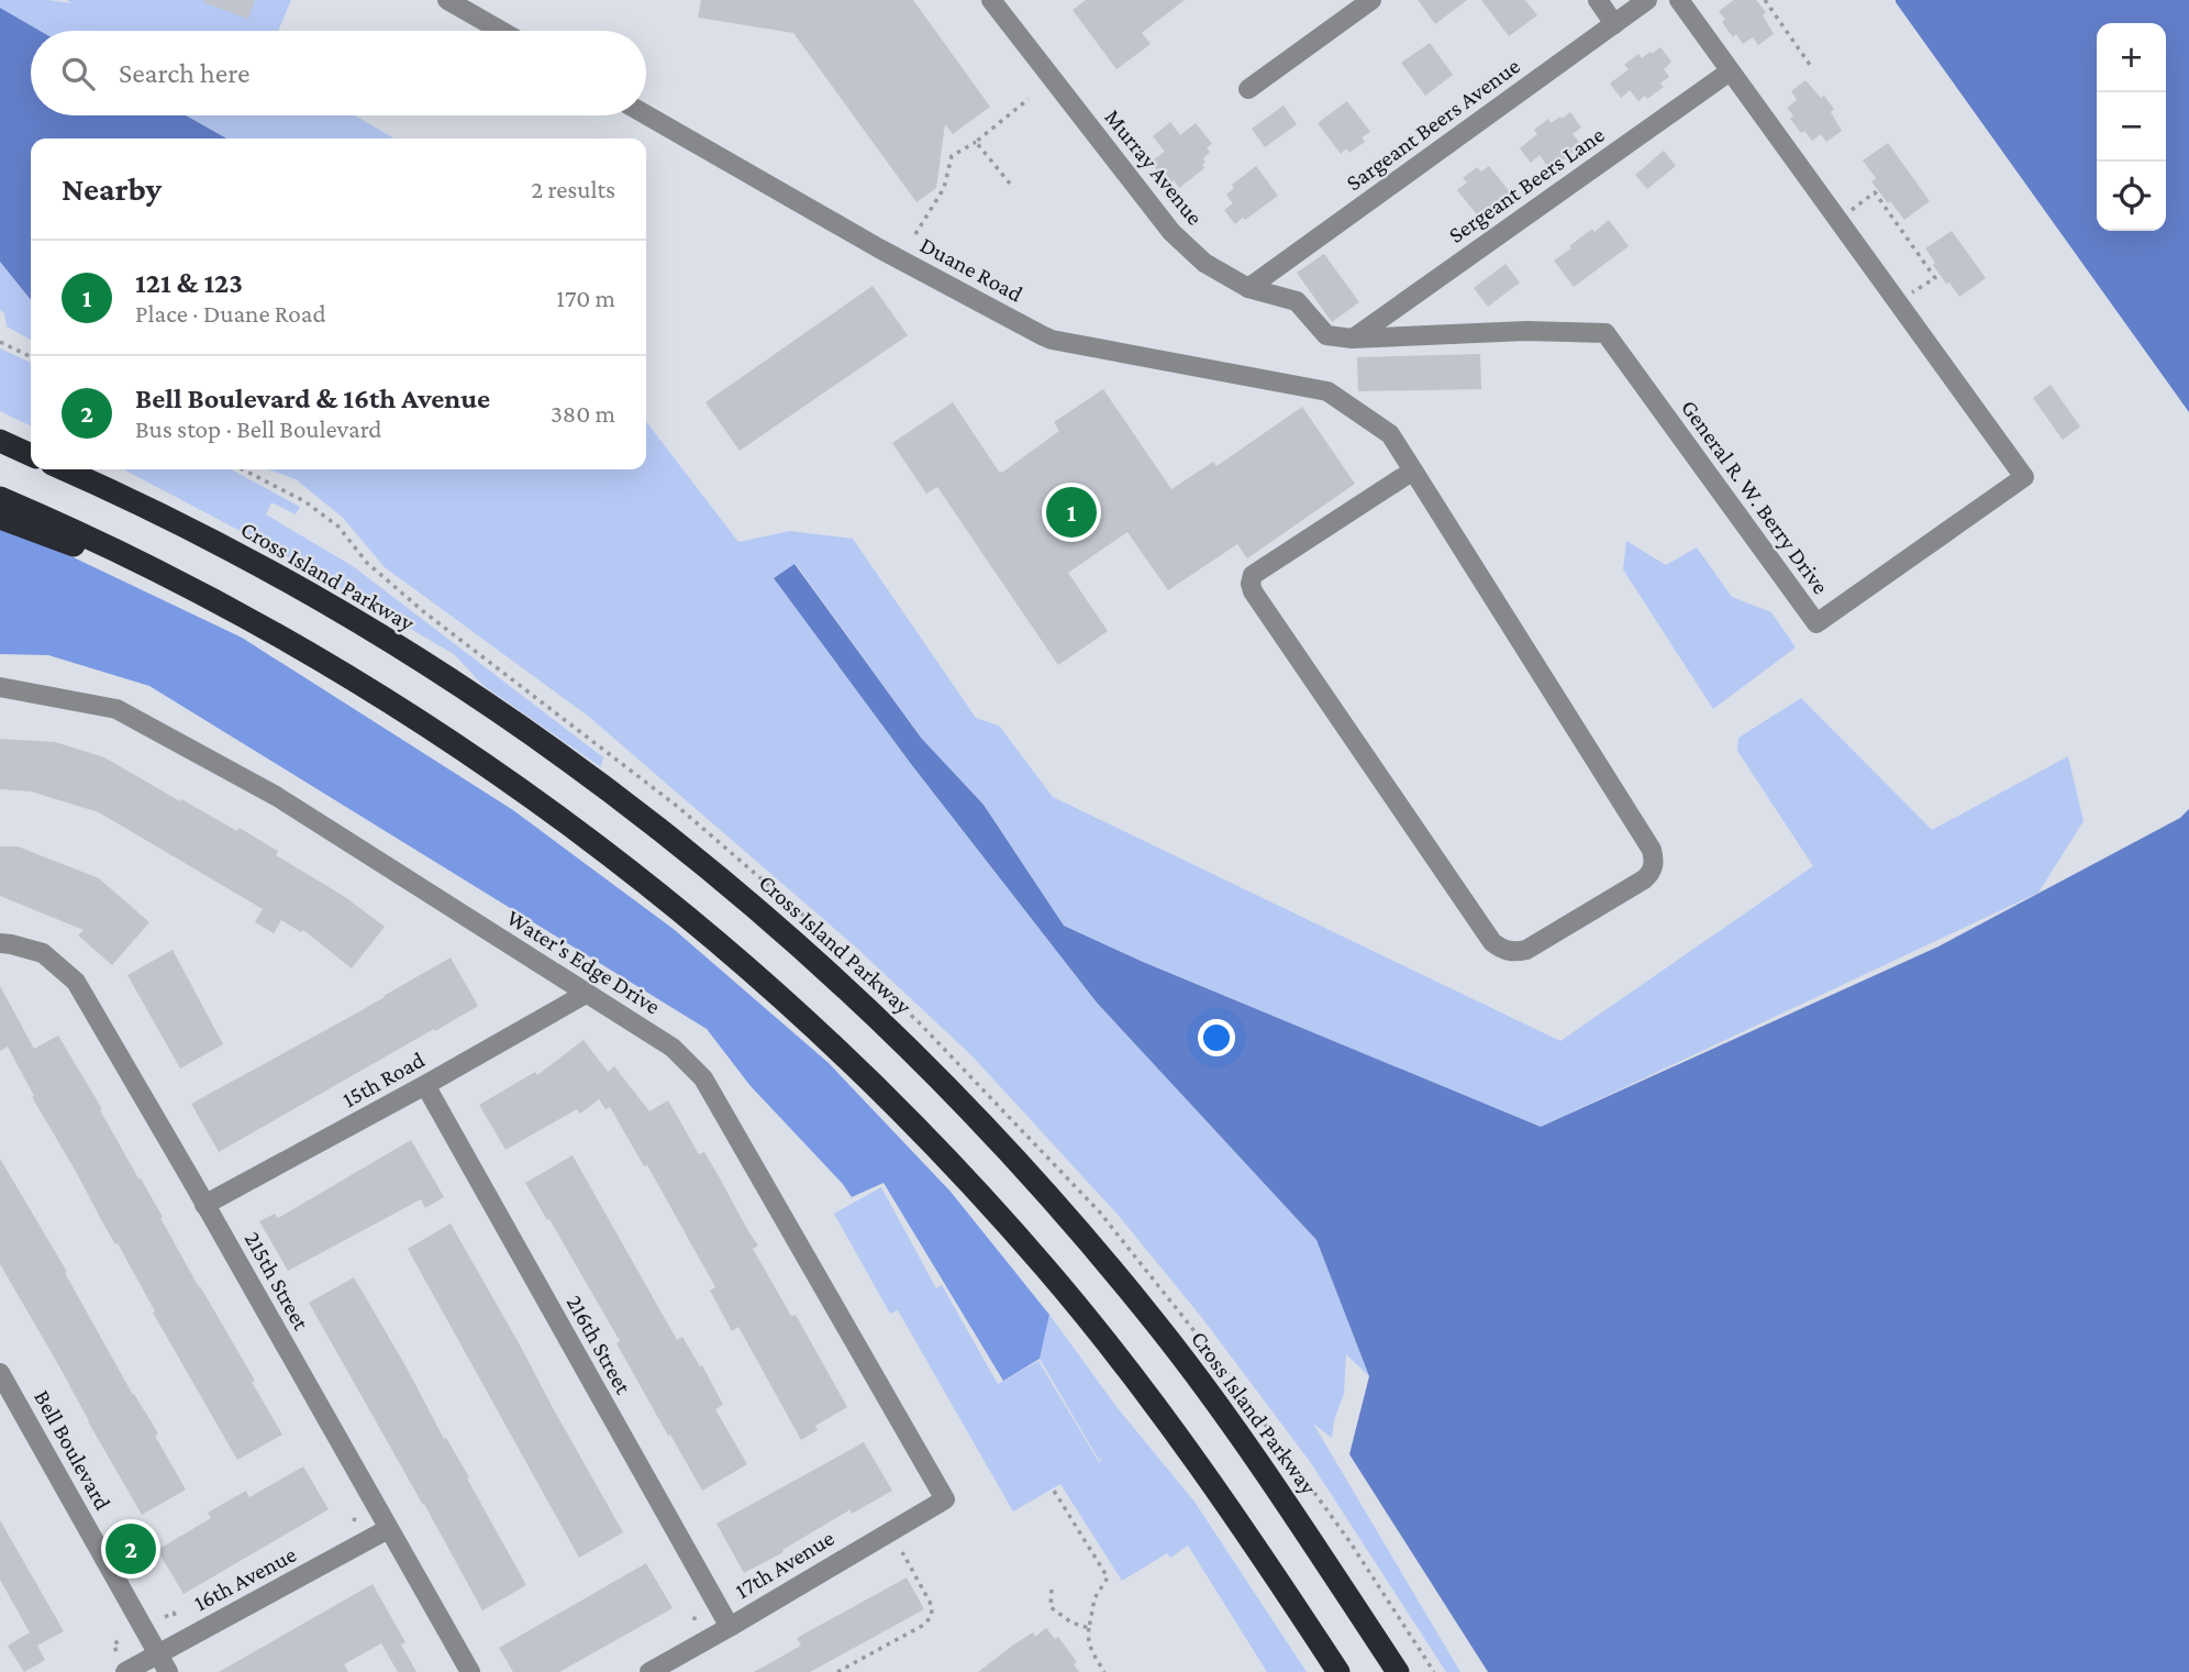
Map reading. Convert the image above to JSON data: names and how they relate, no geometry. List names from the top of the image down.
{
  "streets": {
    "highway": ["Cross Island Parkway"],
    "street": [
      "Sargeant Beers Avenue",
      "Murray Avenue",
      "Sergeant Beers Lane",
      "Duane Road",
      "General R. W. Berry Drive",
      "Water's Edge Drive",
      "15th Road",
      "215th Street",
      "216th Street",
      "Bell Boulevard",
      "17th Avenue",
      "16th Avenue"
    ]
  },
  "crossings": [
    ["Sargeant Beers Avenue", "Murray Avenue"],
    ["Murray Avenue", "Sergeant Beers Lane"],
    ["Murray Avenue", "General R. W. Berry Drive"],
    ["Sergeant Beers Lane", "General R. W. Berry Drive"],
    ["Water's Edge Drive", "15th Road"],
    ["Water's Edge Drive", "17th Avenue"],
    ["15th Road", "215th Street"],
    ["15th Road", "216th Street"],
    ["215th Street", "16th Avenue"],
    ["216th Street", "17th Avenue"],
    ["Bell Boulevard", "16th Avenue"]
  ],
  "page": {
    "map_buttons": ["+", "−"],
    "search": "Search here",
    "heading": ["Nearby", "2 results"],
    "list": [
      {
        "mark": "1",
        "name": "121 & 123",
        "note": "Place · Duane Road",
        "value": "170 m"
      },
      {
        "mark": "2",
        "name": "Bell Boulevard & 16th Avenue",
        "note": "Bus stop · Bell Boulevard",
        "value": "380 m"
      }
    ],
    "pins": ["1", "2"]
  }
}
